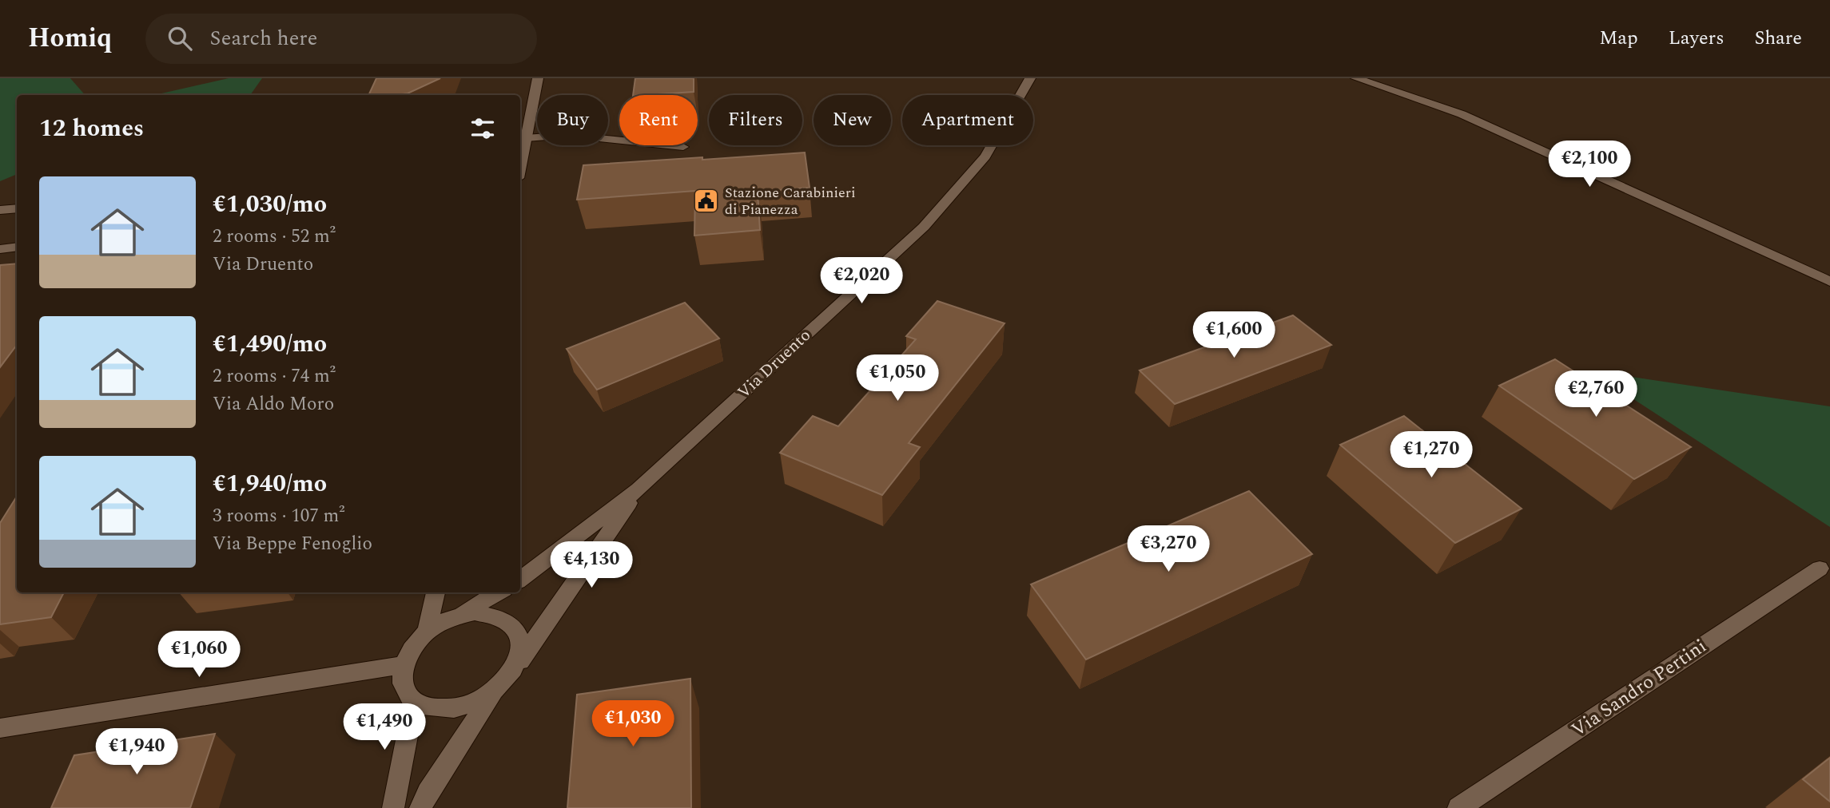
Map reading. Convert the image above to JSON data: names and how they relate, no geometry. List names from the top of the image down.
{
  "streets": {
    "street": ["Via Druento", "Via Sandro Pertini"]
  },
  "places": {
    "public building": ["Stazione Carabinieri di Pianezza"]
  },
  "page": {
    "header": "Homiq",
    "search": "Search here",
    "nav": ["Map", "Layers", "Share"],
    "chip": [
      "Buy",
      "Rent",
      "Filters",
      "New",
      "Apartment"
    ],
    "heading": "12 homes",
    "price": [
      "€2,100",
      "€2,020",
      "€1,600",
      "€1,050",
      "€2,760",
      "€1,270",
      "€3,270",
      "€4,130",
      "€1,060",
      "€1,030",
      "€1,490",
      "€1,940"
    ],
    "list": [
      {
        "name": "€1,030/mo",
        "note": "2 rooms · 52 m² · Via Druento"
      },
      {
        "name": "€1,490/mo",
        "note": "2 rooms · 74 m² · Via Aldo Moro"
      },
      {
        "name": "€1,940/mo",
        "note": "3 rooms · 107 m² · Via Beppe Fenoglio"
      }
    ]
  }
}
